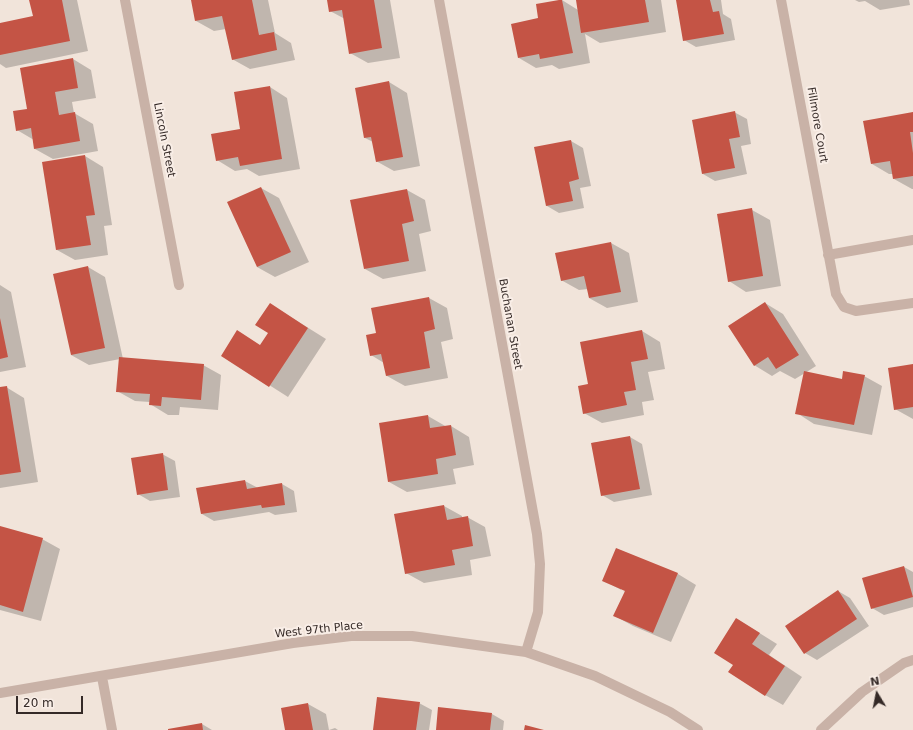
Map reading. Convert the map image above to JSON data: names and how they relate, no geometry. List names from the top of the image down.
{
  "streets": {
    "street": [
      "Fillmore Court",
      "Lincoln Street",
      "Buchanan Street",
      "West 97th Place"
    ]
  },
  "crossings": [
    ["Buchanan Street", "West 97th Place"]
  ],
  "scale_bar": "20 m",
  "north": "top"
}
